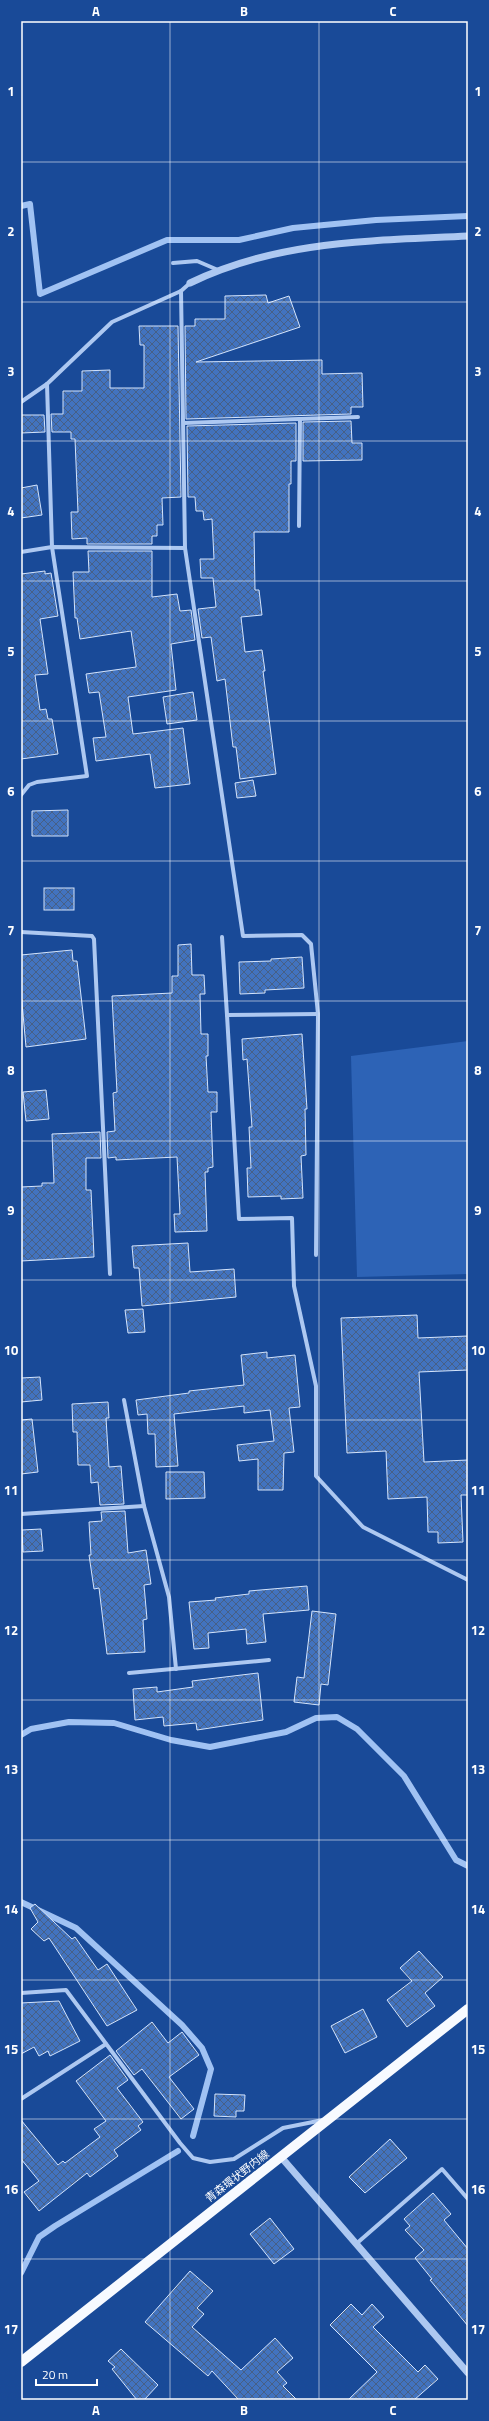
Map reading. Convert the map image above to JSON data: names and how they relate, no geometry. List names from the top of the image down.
{
  "streets": {
    "main road": ["青森環状野内線"]
  },
  "scale_bar": "20 m",
  "grid": {
    "columns": ["A", "B", "C"],
    "rows": [
      "1",
      "2",
      "3",
      "4",
      "5",
      "6",
      "7",
      "8",
      "9",
      "10",
      "11",
      "12",
      "13",
      "14",
      "15",
      "16",
      "17"
    ]
  }
}
